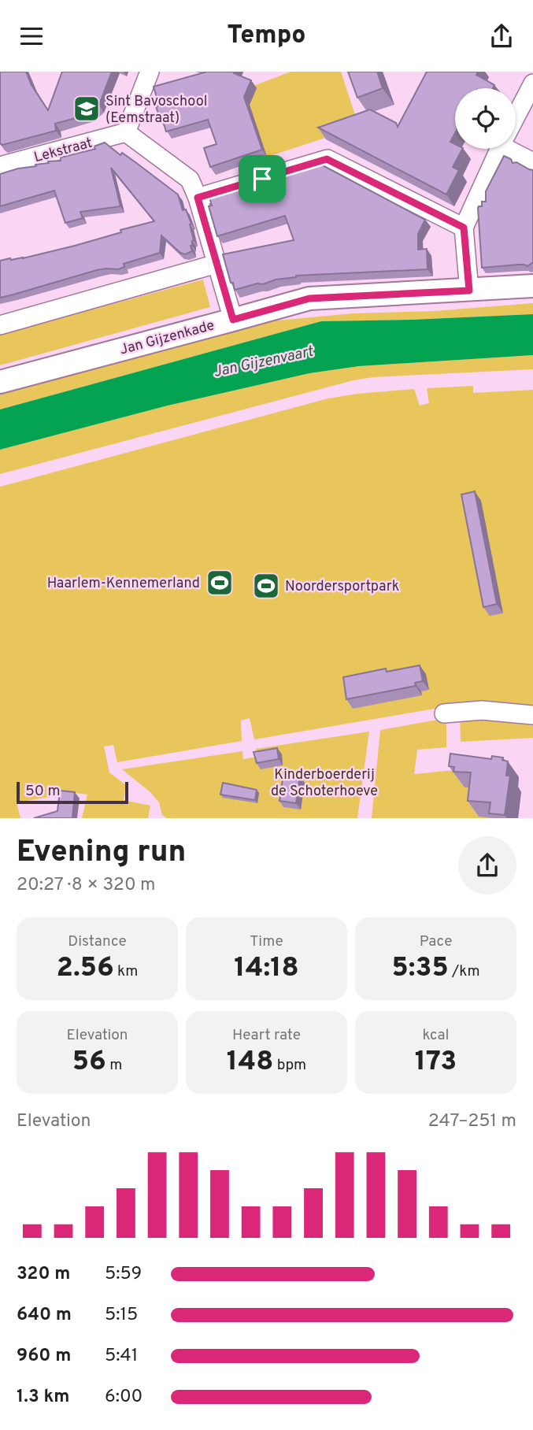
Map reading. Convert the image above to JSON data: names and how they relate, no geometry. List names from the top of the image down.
{
  "streets": {
    "street": ["Lekstraat", "Jan Gijzenkade"]
  },
  "water": ["Jan Gijzenvaart"],
  "parks": ["Kinderboerderij de Schoterhoeve"],
  "places": {
    "school or university": ["Sint Bavoschool (Eemstraat)"],
    "sports": ["Haarlem-Kennemerland", "Noordersportpark"]
  },
  "scale_bar": "50 m",
  "page": {
    "header": "Tempo",
    "scale": "50 m",
    "heading": ["Evening run", "20:27 · 8 × 320 m"],
    "stats": [
      ["Distance", "2.56 km"],
      ["Time", "14:18"],
      ["Pace", "5:35 /km"],
      ["Elevation", "56 m"],
      ["Heart rate", "148 bpm"],
      ["kcal", "173"]
    ],
    "chart": ["Elevation", "247–251 m"],
    "list": [
      {
        "name": "320 m",
        "note": "5:59"
      },
      {
        "name": "640 m",
        "note": "5:15"
      },
      {
        "name": "960 m",
        "note": "5:41"
      },
      {
        "name": "1.3 km",
        "note": "6:00"
      }
    ]
  }
}
